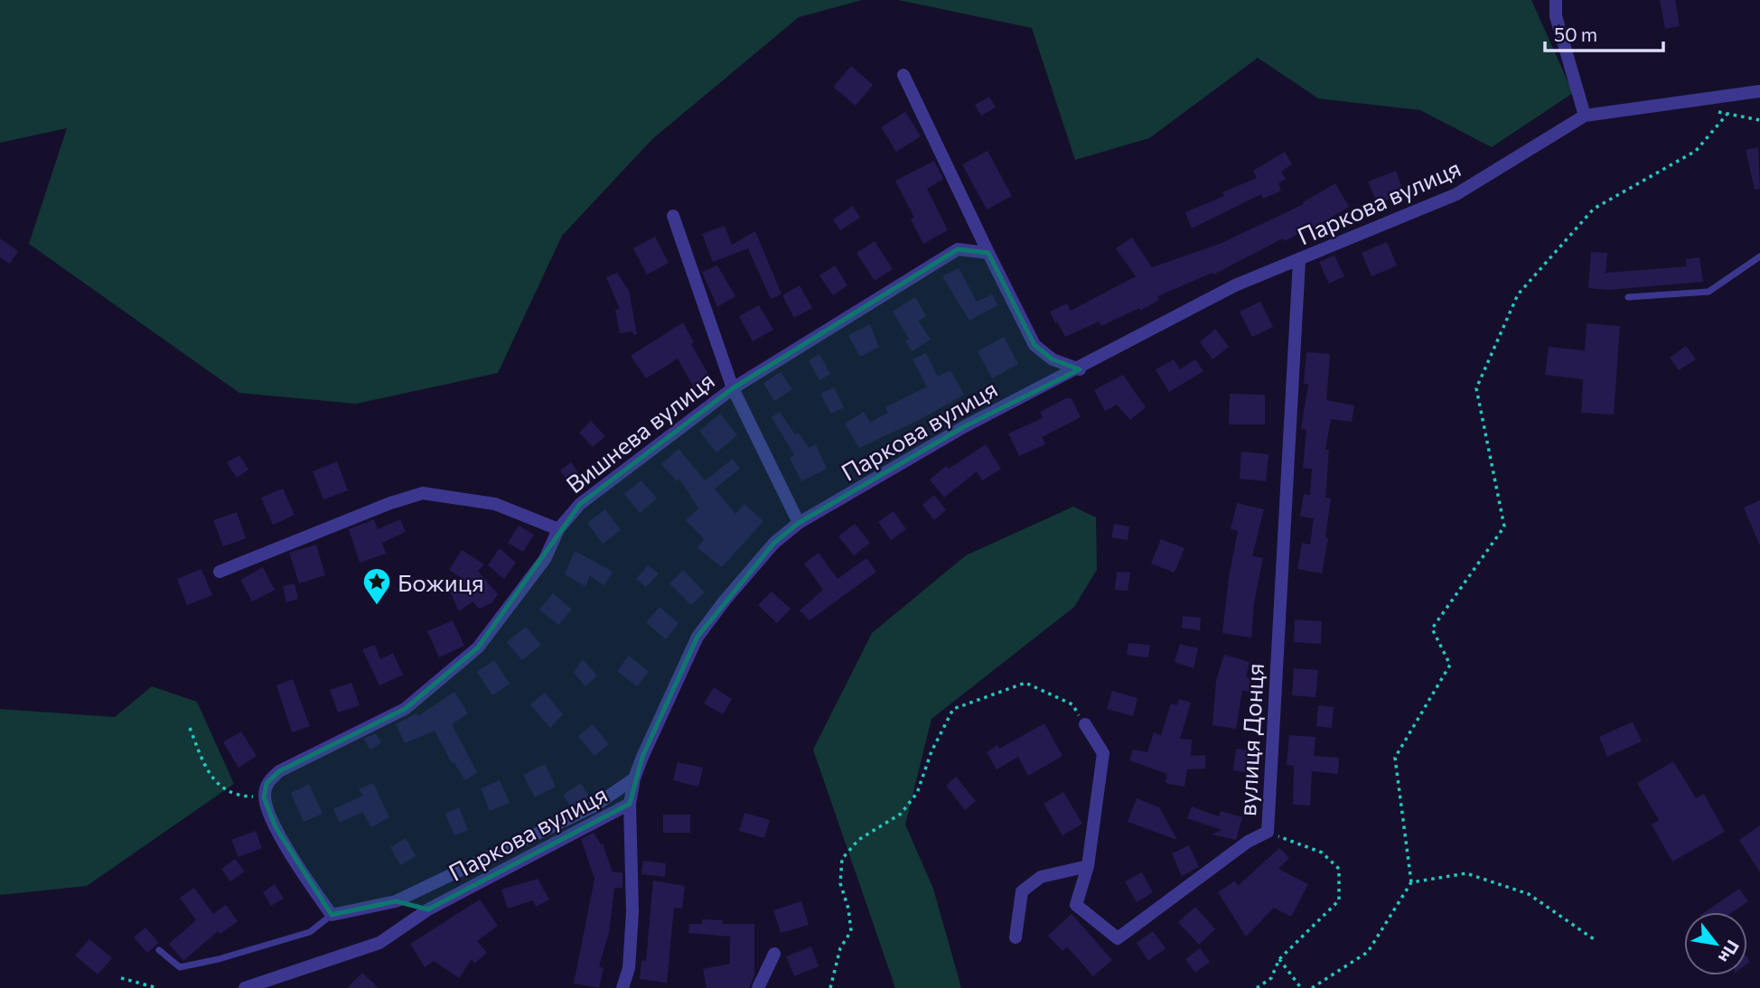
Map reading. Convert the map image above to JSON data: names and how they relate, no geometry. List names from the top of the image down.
{
  "streets": {
    "street": ["Паркова вулиця", "Вишнева вулиця", "вулиця Донця"]
  },
  "crossings": [
    ["Паркова вулиця", "вулиця Донця"]
  ],
  "places": {
    "place": ["Божиця"]
  },
  "scale_bar": "50 m",
  "north": "bottom right"
}
